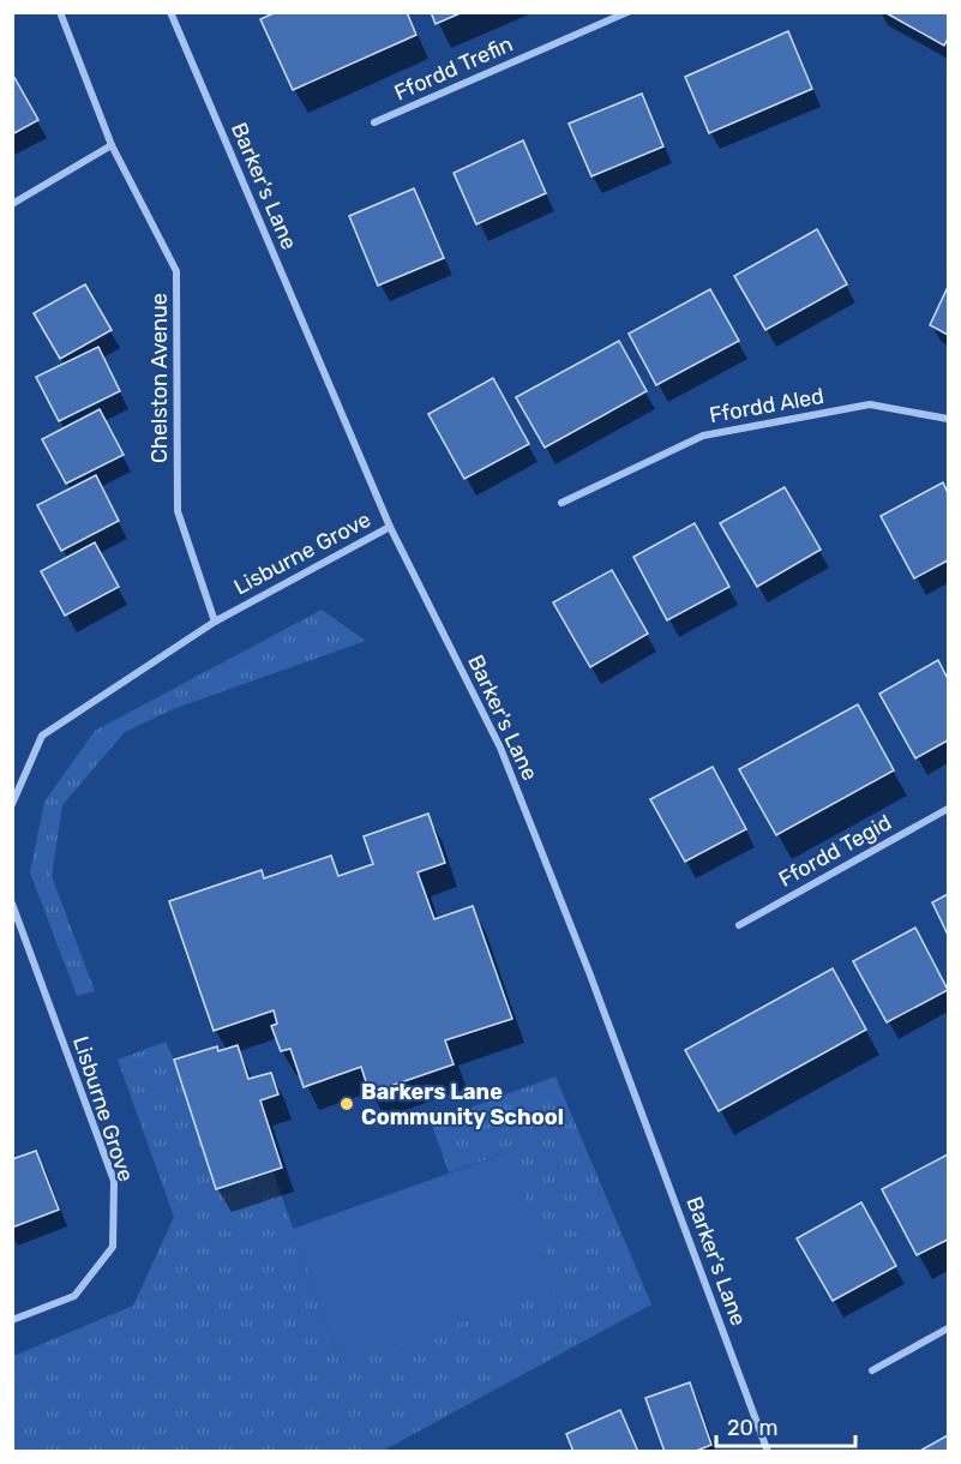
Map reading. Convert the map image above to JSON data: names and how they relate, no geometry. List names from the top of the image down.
{
  "streets": {
    "street": [
      "Ffordd Trefin",
      "Barker's Lane",
      "Chelston Avenue",
      "Ffordd Aled",
      "Lisburne Grove",
      "Ffordd Tegid"
    ]
  },
  "crossings": [
    ["Barker's Lane", "Lisburne Grove"],
    ["Chelston Avenue", "Lisburne Grove"]
  ],
  "places": ["Barkers Lane Community School"],
  "scale_bar": "20 m"
}
